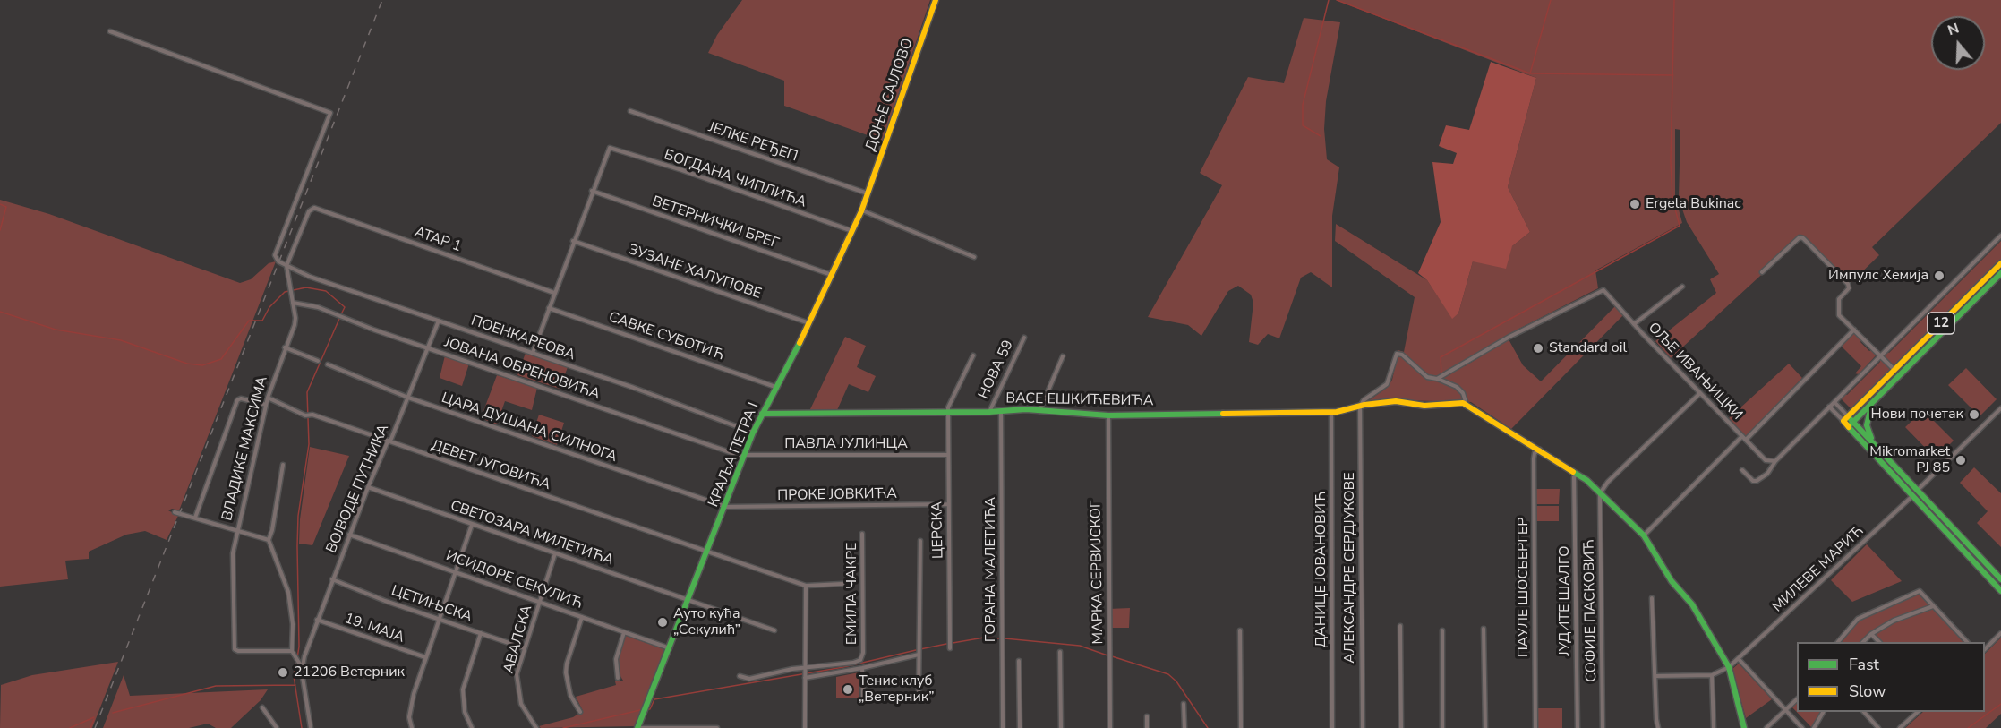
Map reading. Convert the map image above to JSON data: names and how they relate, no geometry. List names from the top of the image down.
{
  "streets": {
    "street": [
      "ДОЊЕ САЈЛОВО",
      "ЈЕЛКЕ РЕЂЕП",
      "БОГДАНА ЧИПЛИЋА",
      "ВЕТЕРНИЧКИ БРЕГ",
      "АТАР 1",
      "ЗУЗАНЕ ХАЛУПОВЕ",
      "12",
      "САВКЕ СУБОТИЋ",
      "ПОЕНКАРЕОВА",
      "ЈОВАНА ОБРЕНОВИЋА",
      "НОВА 59",
      "ОЉЕ ИВАЊИЦКИ",
      "ВАСЕ ЕШКИЋЕВИЋА",
      "ЦАРА ДУШАНА СИЛНОГА",
      "ПАВЛА ЈУЛИНЦА",
      "ВЛАДИКЕ МАКСИМА",
      "КРАЉА ПЕТРА I",
      "ДЕВЕТ ЈУГОВИЋА",
      "ВОЈВОДЕ ПУТНИКА",
      "ПРОКЕ ЈОВКИЋА",
      "ЦЕРСКА",
      "СВЕТОЗАРА МИЛЕТИЋА",
      "АЛЕКСАНДРЕ СЕРДЈУКОВЕ",
      "ГОРАНА МАЛЕТИЋА",
      "ДАНИЦЕ ЈОВАНОВИЋ",
      "МИЛЕВЕ МАРИЋ",
      "МАРКА СЕРВИЈСКОГ",
      "ИСИДОРЕ СЕКУЛИЋ",
      "ПАУЛЕ ШОСБЕРГЕР",
      "ЕМИЛА ЧАКРЕ",
      "ЈУДИТЕ ШАЛГО",
      "ЦЕТИЊСКА",
      "СОФИЈЕ ПАСКОВИЋ",
      "19. МАЈА",
      "АВАЛСКА"
    ]
  },
  "crossings": [
    ["ДОЊЕ САЈЛОВО", "ЈЕЛКЕ РЕЂЕП"],
    ["ДОЊЕ САЈЛОВО", "КРАЉА ПЕТРА I"],
    ["ЈЕЛКЕ РЕЂЕП", "КРАЉА ПЕТРА I"],
    ["БОГДАНА ЧИПЛИЋА", "ВЕТЕРНИЧКИ БРЕГ"],
    ["БОГДАНА ЧИПЛИЋА", "КРАЉА ПЕТРА I"],
    ["ВЕТЕРНИЧКИ БРЕГ", "КРАЉА ПЕТРА I"],
    ["АТАР 1", "ВЛАДИКЕ МАКСИМА"],
    ["ЗУЗАНЕ ХАЛУПОВЕ", "КРАЉА ПЕТРА I"],
    ["САВКЕ СУБОТИЋ", "КРАЉА ПЕТРА I"],
    ["ПОЕНКАРЕОВА", "ВЛАДИКЕ МАКСИМА"],
    ["ПОЕНКАРЕОВА", "КРАЉА ПЕТРА I"],
    ["ПОЕНКАРЕОВА", "ВОЈВОДЕ ПУТНИКА"],
    ["ЈОВАНА ОБРЕНОВИЋА", "ПАВЛА ЈУЛИНЦА"],
    ["ЈОВАНА ОБРЕНОВИЋА", "ВЛАДИКЕ МАКСИМА"],
    ["ЈОВАНА ОБРЕНОВИЋА", "КРАЉА ПЕТРА I"],
    ["ЈОВАНА ОБРЕНОВИЋА", "ВОЈВОДЕ ПУТНИКА"],
    ["НОВА 59", "ВАСЕ ЕШКИЋЕВИЋА"],
    ["ВАСЕ ЕШКИЋЕВИЋА", "КРАЉА ПЕТРА I"],
    ["ВАСЕ ЕШКИЋЕВИЋА", "ЦЕРСКА"],
    ["ВАСЕ ЕШКИЋЕВИЋА", "АЛЕКСАНДРЕ СЕРДЈУКОВЕ"],
    ["ВАСЕ ЕШКИЋЕВИЋА", "ГОРАНА МАЛЕТИЋА"],
    ["ВАСЕ ЕШКИЋЕВИЋА", "ДАНИЦЕ ЈОВАНОВИЋ"],
    ["ВАСЕ ЕШКИЋЕВИЋА", "МАРКА СЕРВИЈСКОГ"],
    ["ЦАРА ДУШАНА СИЛНОГА", "КРАЉА ПЕТРА I"],
    ["ЦАРА ДУШАНА СИЛНОГА", "ВОЈВОДЕ ПУТНИКА"],
    ["ЦАРА ДУШАНА СИЛНОГА", "ПРОКЕ ЈОВКИЋА"],
    ["ПАВЛА ЈУЛИНЦА", "КРАЉА ПЕТРА I"],
    ["ПАВЛА ЈУЛИНЦА", "ЦЕРСКА"],
    ["ВЛАДИКЕ МАКСИМА", "ДЕВЕТ ЈУГОВИЋА"],
    ["КРАЉА ПЕТРА I", "ДЕВЕТ ЈУГОВИЋА"],
    ["КРАЉА ПЕТРА I", "ПРОКЕ ЈОВКИЋА"],
    ["КРАЉА ПЕТРА I", "СВЕТОЗАРА МИЛЕТИЋА"],
    ["КРАЉА ПЕТРА I", "ИСИДОРЕ СЕКУЛИЋ"],
    ["ДЕВЕТ ЈУГОВИЋА", "ВОЈВОДЕ ПУТНИКА"],
    ["ВОЈВОДЕ ПУТНИКА", "СВЕТОЗАРА МИЛЕТИЋА"],
    ["ВОЈВОДЕ ПУТНИКА", "ИСИДОРЕ СЕКУЛИЋ"],
    ["ВОЈВОДЕ ПУТНИКА", "ЦЕТИЊСКА"],
    ["ВОЈВОДЕ ПУТНИКА", "19. МАЈА"],
    ["ПРОКЕ ЈОВКИЋА", "ЦЕРСКА"],
    ["СВЕТОЗАРА МИЛЕТИЋА", "АВАЛСКА"],
    ["ИСИДОРЕ СЕКУЛИЋ", "АВАЛСКА"],
    ["ЦЕТИЊСКА", "АВАЛСКА"]
  ],
  "places": [
    "Ergela Bukinac",
    "Импулс Хемија",
    "Standard oil",
    "Нови почетак",
    "Mikromarket PJ 85",
    "Ауто кућа „Секулић”",
    "21206 Ветерник",
    "Тенис клуб „Ветерник”"
  ],
  "legend": ["Fast", "Slow"],
  "north": "top"
}
